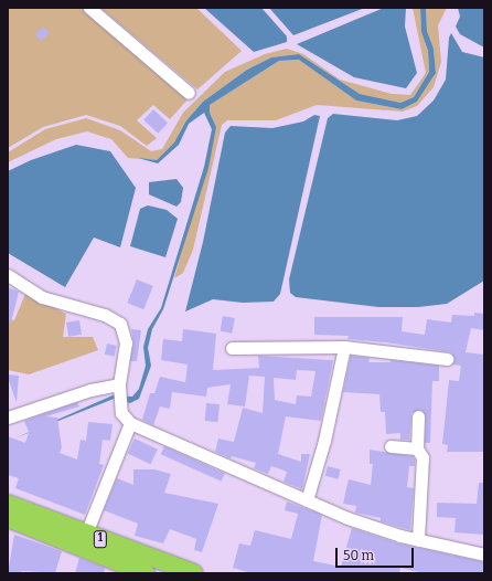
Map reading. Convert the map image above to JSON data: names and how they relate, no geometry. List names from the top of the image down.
{
  "streets": {
    "highway": ["1"]
  },
  "scale_bar": "50 m"
}
